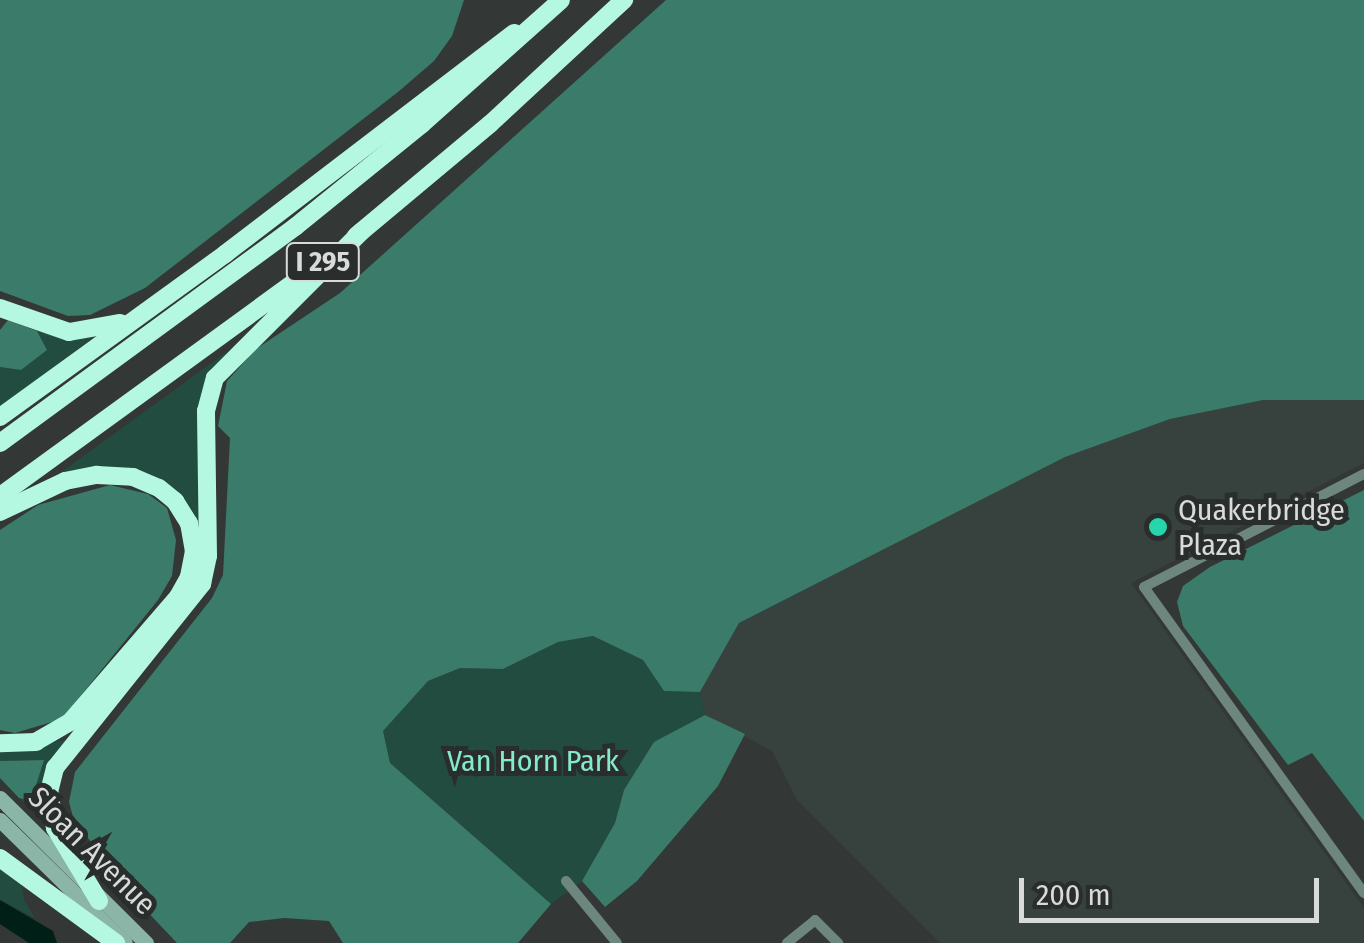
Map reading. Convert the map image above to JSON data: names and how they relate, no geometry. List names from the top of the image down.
{
  "streets": {
    "highway": ["I 295"],
    "main road": ["Sloan Avenue"]
  },
  "parks": ["Van Horn Park"],
  "places": ["Quakerbridge Plaza"],
  "scale_bar": "200 m"
}
